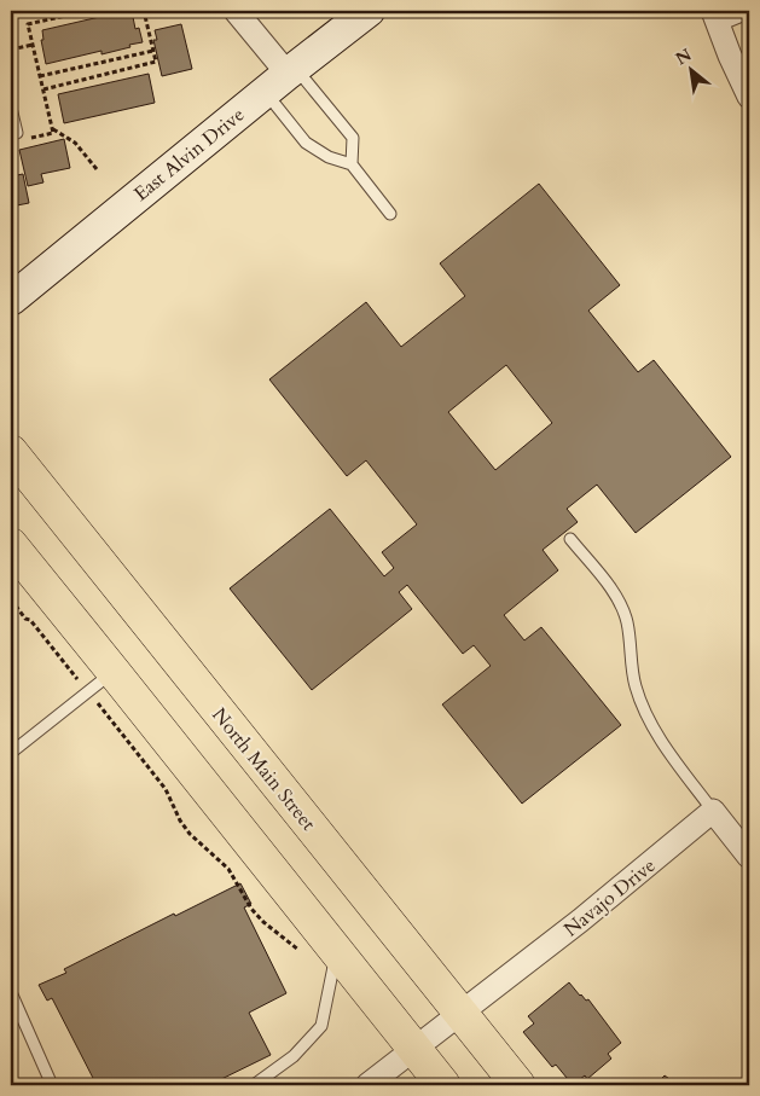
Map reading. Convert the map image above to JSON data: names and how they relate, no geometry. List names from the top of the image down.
{
  "streets": {
    "main road": ["East Alvin Drive", "North Main Street"],
    "street": ["Navajo Drive"]
  },
  "crossings": [
    ["North Main Street", "Navajo Drive"]
  ],
  "north": "top left"
}
